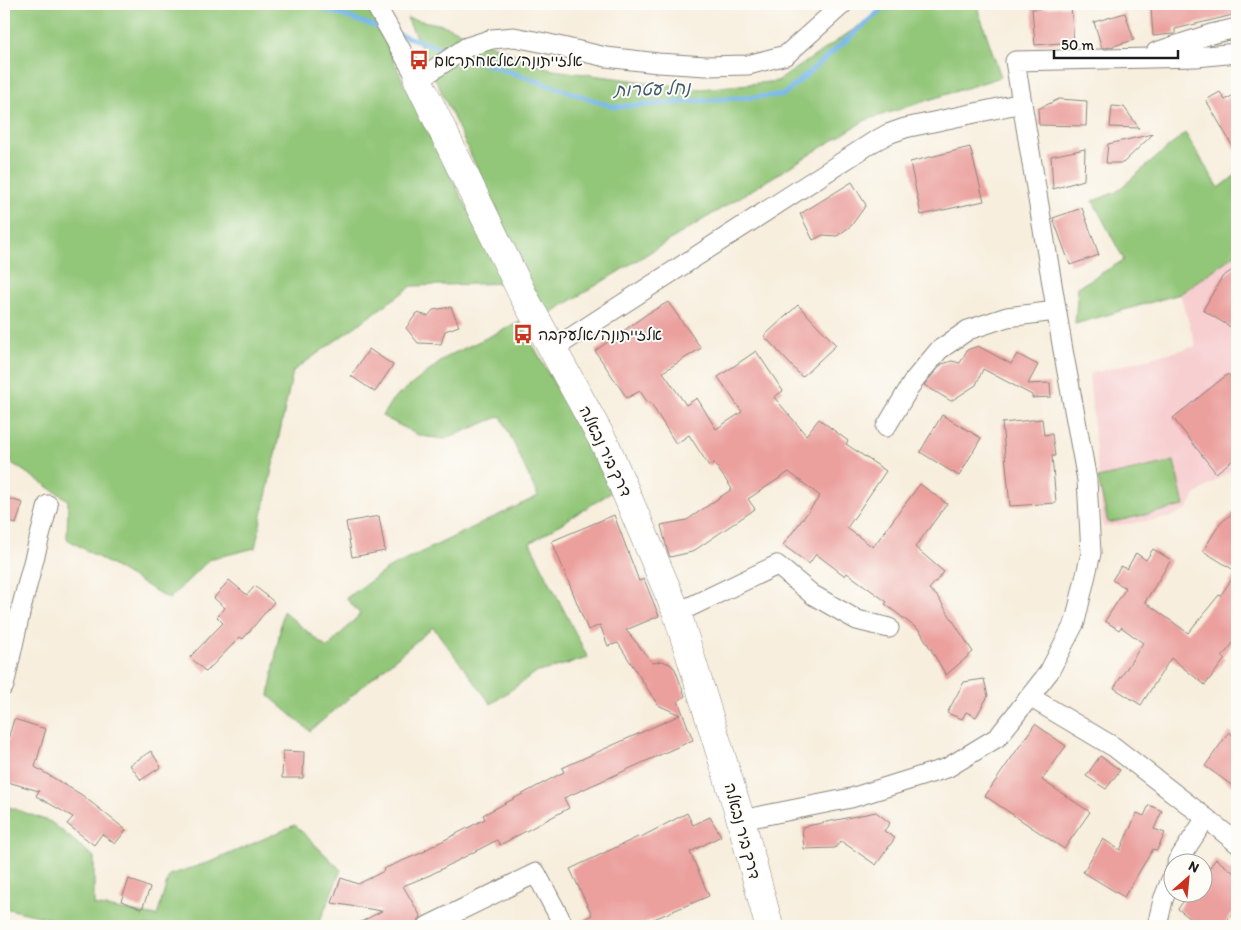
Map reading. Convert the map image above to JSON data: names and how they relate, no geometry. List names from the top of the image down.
{
  "streets": {
    "street": ["דרך ביר נבאלה"]
  },
  "water": ["נחל עטרות"],
  "places": {
    "bus stop": ["אלזייתונה/אלאחתראם", "אלזייתונה/אלעקבה"]
  },
  "scale_bar": "50 m",
  "north": "top right"
}
